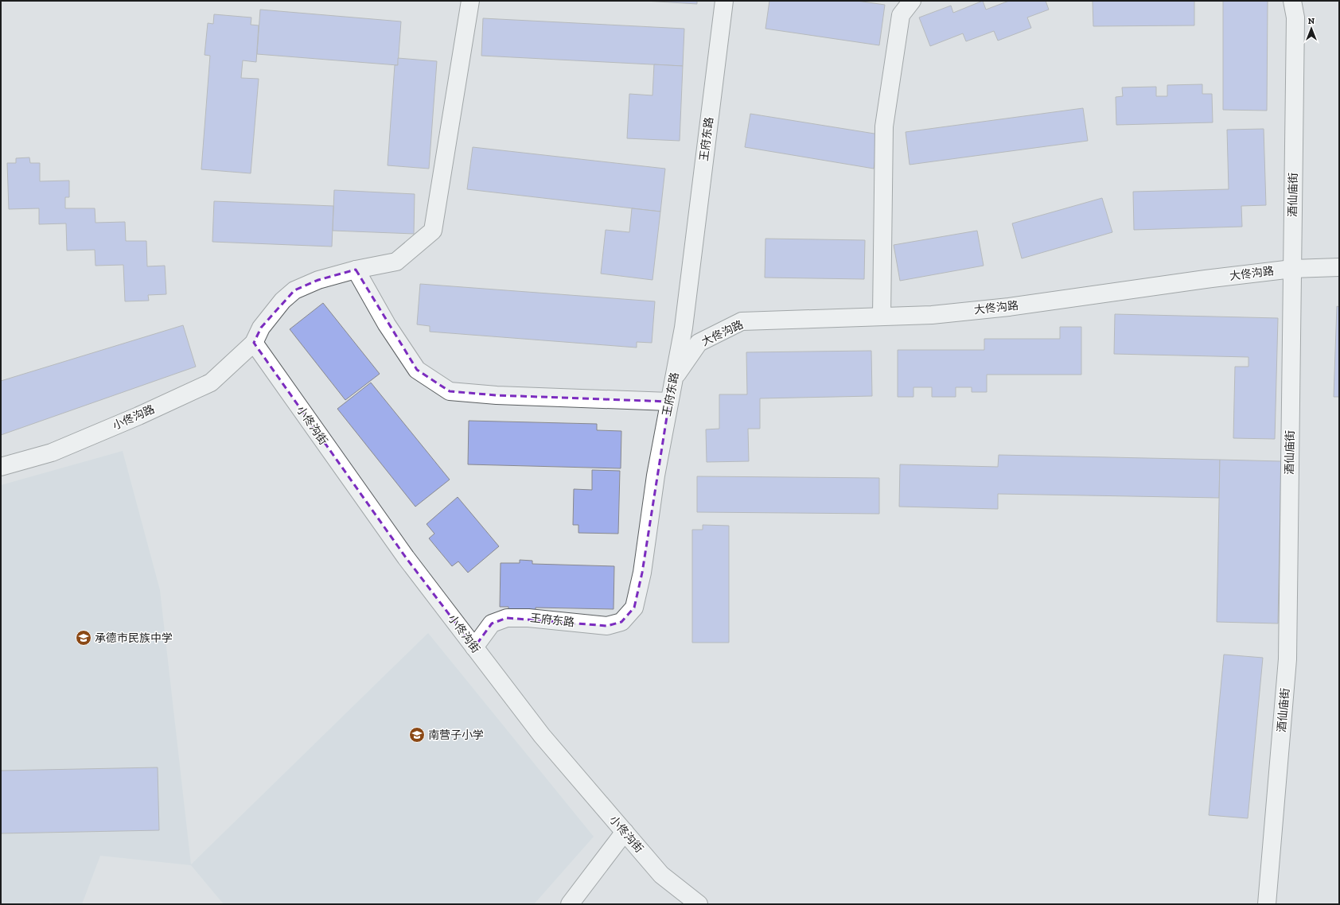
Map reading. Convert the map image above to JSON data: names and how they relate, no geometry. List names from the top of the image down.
{
  "streets": {
    "street": [
      "王府东路",
      "酒仙庙街",
      "大佟沟路",
      "小佟沟路",
      "小佟沟街"
    ]
  },
  "crossings": [
    ["王府东路", "大佟沟路"],
    ["王府东路", "小佟沟街"],
    ["酒仙庙街", "大佟沟路"],
    ["小佟沟路", "小佟沟街"]
  ],
  "places": {
    "school or university": ["承德市民族中学", "南营子小学"]
  },
  "north": "top"
}
